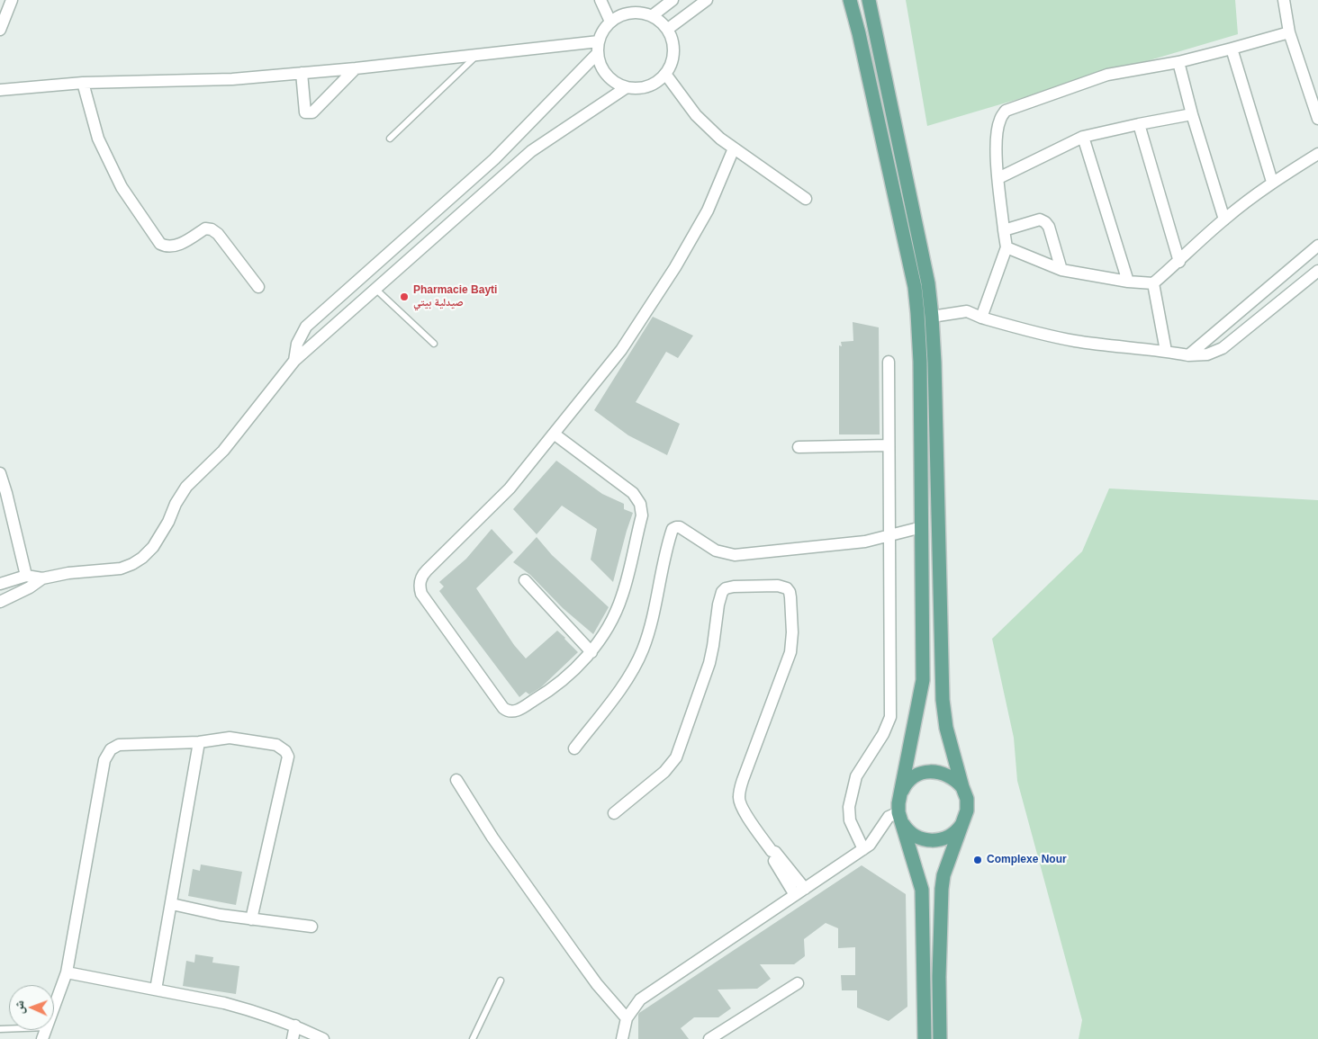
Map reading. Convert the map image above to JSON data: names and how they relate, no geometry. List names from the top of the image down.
{
  "places": ["Pharmacie Bayti صيدلية بيتي", "Complexe Nour"],
  "north": "left"
}
